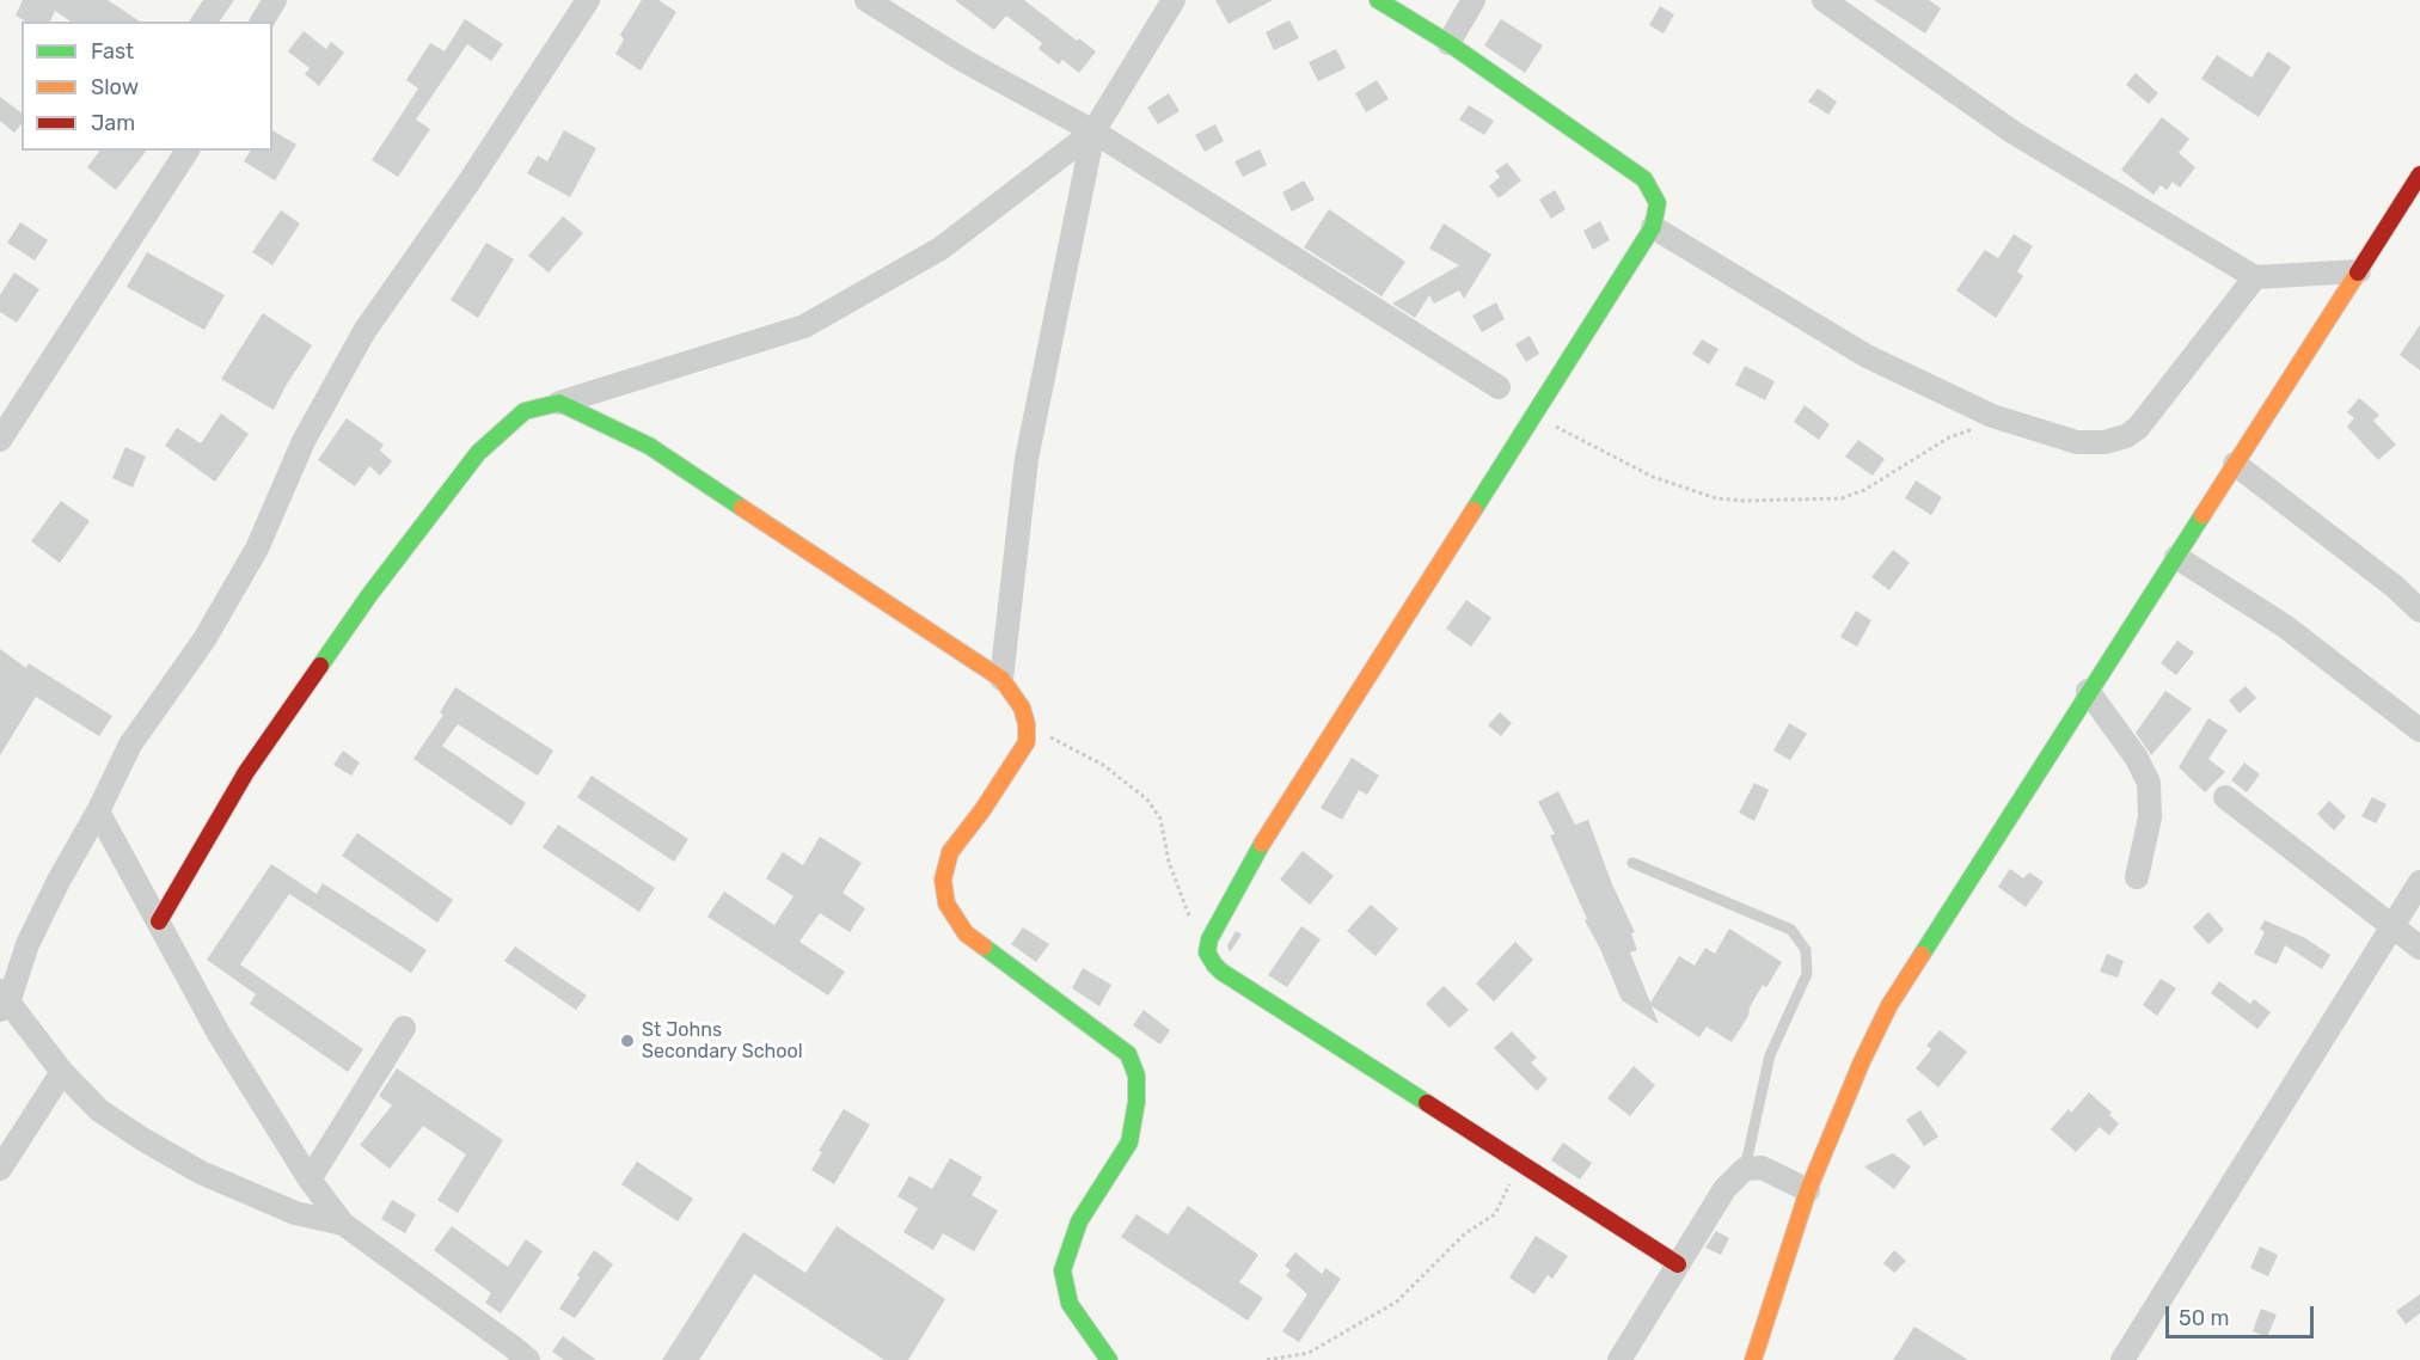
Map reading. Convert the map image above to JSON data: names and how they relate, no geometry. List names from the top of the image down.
{
  "places": ["St Johns Secondary School"],
  "legend": ["Fast", "Slow", "Jam"],
  "scale_bar": "50 m"
}
